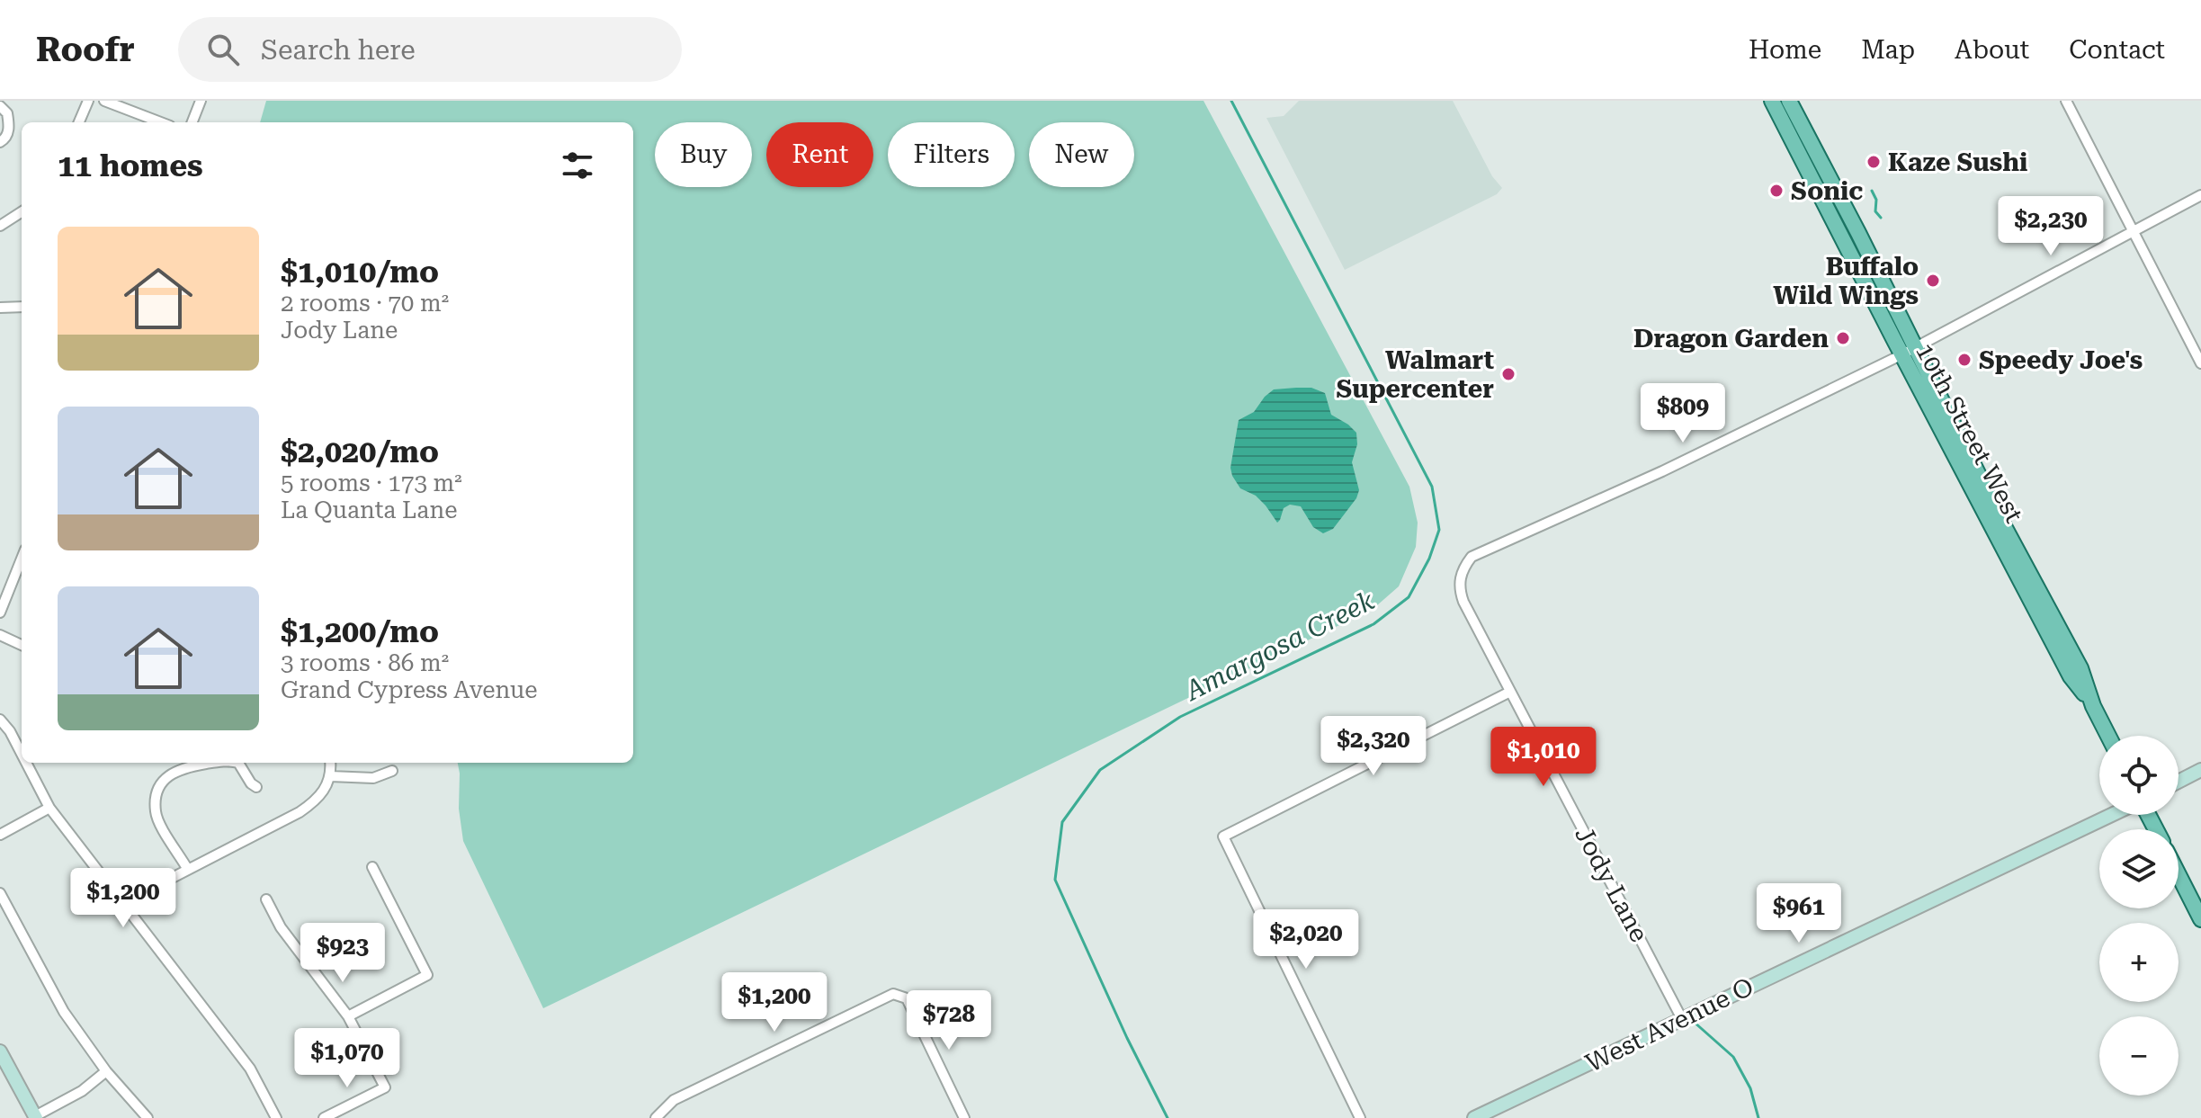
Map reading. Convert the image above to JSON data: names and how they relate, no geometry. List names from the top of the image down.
{
  "streets": {
    "main road": ["10th Street West", "West Avenue O"],
    "street": ["Jody Lane"]
  },
  "crossings": [
    ["10th Street West", "Jody Lane"],
    ["Jody Lane", "West Avenue O"]
  ],
  "water": ["Amargosa Creek"],
  "places": [
    "Kaze Sushi",
    "Sonic",
    "Buffalo Wild Wings",
    "Dragon Garden",
    "Speedy Joe's",
    "Walmart Supercenter"
  ],
  "page": {
    "header": "Roofr",
    "search": "Search here",
    "nav": [
      "Home",
      "Map",
      "About",
      "Contact"
    ],
    "chip": [
      "Buy",
      "Rent",
      "Filters",
      "New"
    ],
    "heading": "11 homes",
    "price": [
      "$2,230",
      "$809",
      "$2,320",
      "$1,010",
      "$1,200",
      "$961",
      "$2,020",
      "$923",
      "$1,200",
      "$728",
      "$1,070"
    ],
    "list": [
      {
        "name": "$1,010/mo",
        "note": "2 rooms · 70 m² · Jody Lane"
      },
      {
        "name": "$2,020/mo",
        "note": "5 rooms · 173 m² · La Quanta Lane"
      },
      {
        "name": "$1,200/mo",
        "note": "3 rooms · 86 m² · Grand Cypress Avenue"
      }
    ],
    "map_buttons": ["+", "−"]
  }
}
